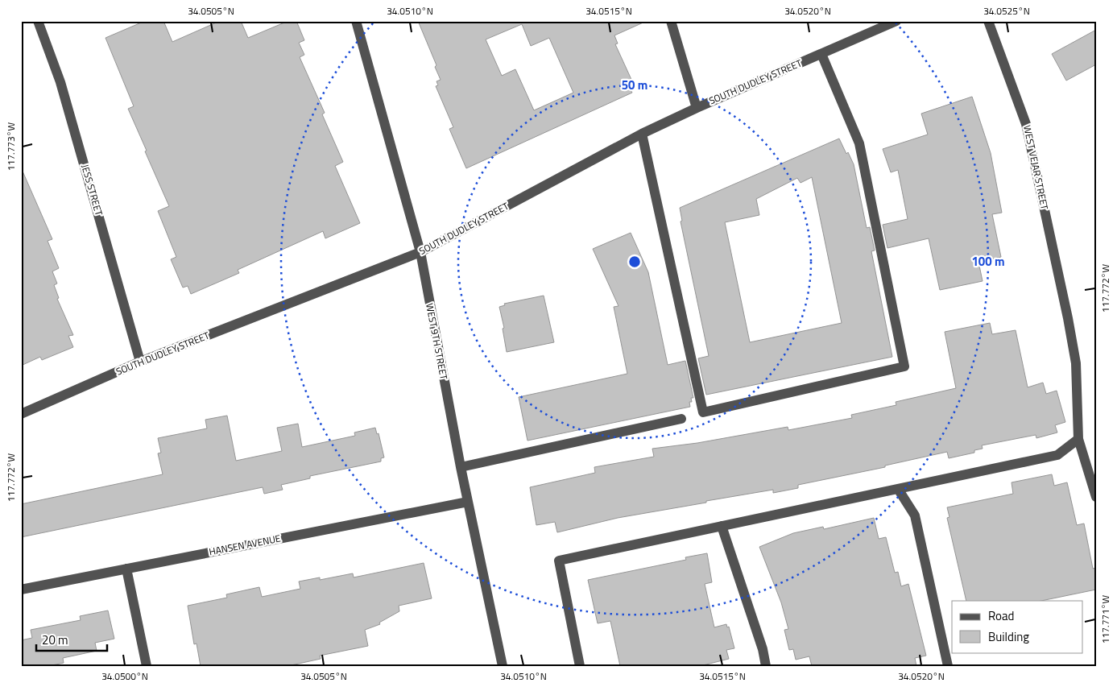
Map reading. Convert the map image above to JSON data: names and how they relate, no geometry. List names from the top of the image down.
{
  "streets": {
    "street": [
      "SOUTH DUDLEY STREET",
      "WEST VEJAR STREET",
      "JESS STREET",
      "WEST 9TH STREET",
      "HANSEN AVENUE"
    ]
  },
  "crossings": [
    ["SOUTH DUDLEY STREET", "JESS STREET"],
    ["SOUTH DUDLEY STREET", "WEST 9TH STREET"],
    ["WEST 9TH STREET", "HANSEN AVENUE"]
  ],
  "legend": ["Road", "Building"],
  "scale_bar": "20 m",
  "coordinates": [
    "34.0505°N",
    "34.0510°N",
    "34.0515°N",
    "34.0520°N",
    "34.0525°N",
    "117.773°W",
    "117.772°W",
    "117.771°W",
    "34.0500°N"
  ],
  "rings": ["50 m", "100 m"]
}
